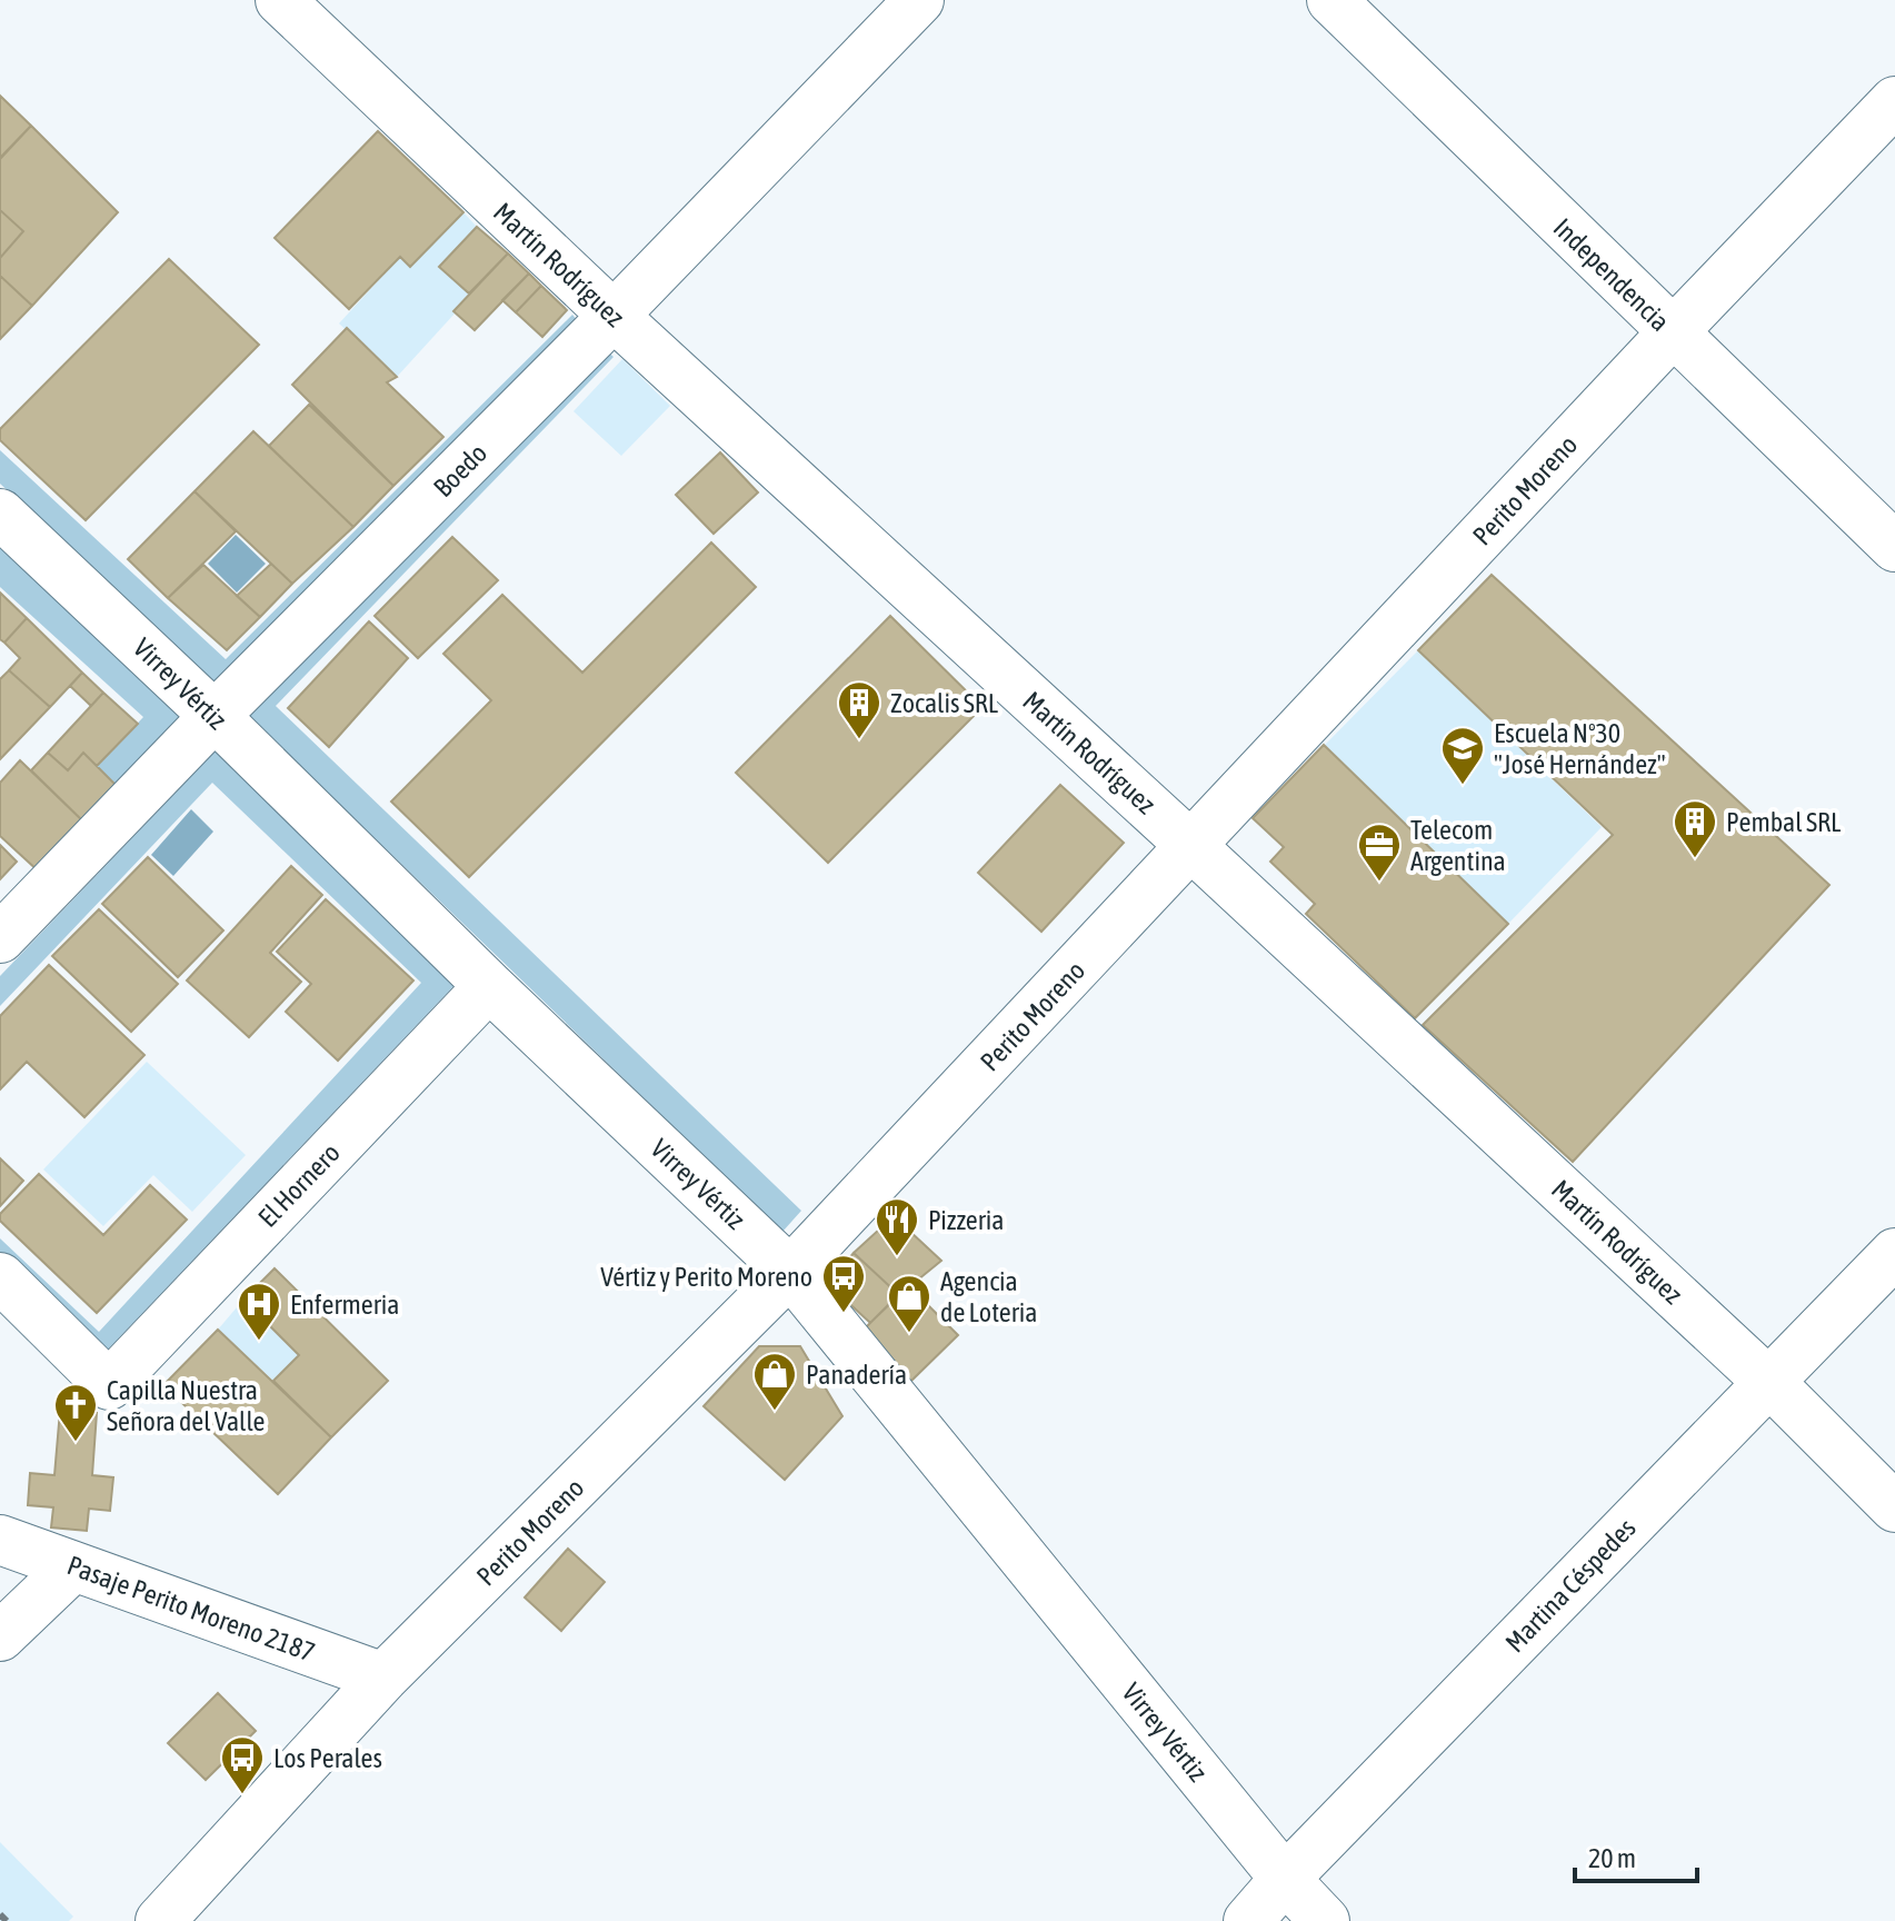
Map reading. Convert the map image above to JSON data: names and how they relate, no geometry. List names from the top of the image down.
{
  "streets": {
    "street": [
      "Martín Rodríguez",
      "Independencia",
      "Boedo",
      "Perito Moreno",
      "Virrey Vértiz",
      "El Hornero",
      "Martina Céspedes",
      "Pasaje Perito Moreno 2187"
    ]
  },
  "crossings": [
    ["Martín Rodríguez", "Boedo"],
    ["Martín Rodríguez", "Perito Moreno"],
    ["Martín Rodríguez", "Martina Céspedes"],
    ["Independencia", "Perito Moreno"],
    ["Boedo", "Virrey Vértiz"],
    ["Perito Moreno", "Virrey Vértiz"],
    ["Perito Moreno", "Pasaje Perito Moreno 2187"],
    ["Virrey Vértiz", "El Hornero"],
    ["Virrey Vértiz", "Martina Céspedes"]
  ],
  "places": {
    "building": ["Zocalis SRL", "Pembal SRL"],
    "school or university": ["Escuela Nº30 \"José Hernández\""],
    "office": ["Telecom Argentina"],
    "restaurant": ["Pizzeria"],
    "bus stop": ["Vértiz y Perito Moreno", "Los Perales"],
    "shop": ["Agencia de Loteria", "Panadería"],
    "hospital": ["Enfermeria"],
    "church": ["Capilla Nuestra Señora del Valle"]
  },
  "scale_bar": "20 m"
}
